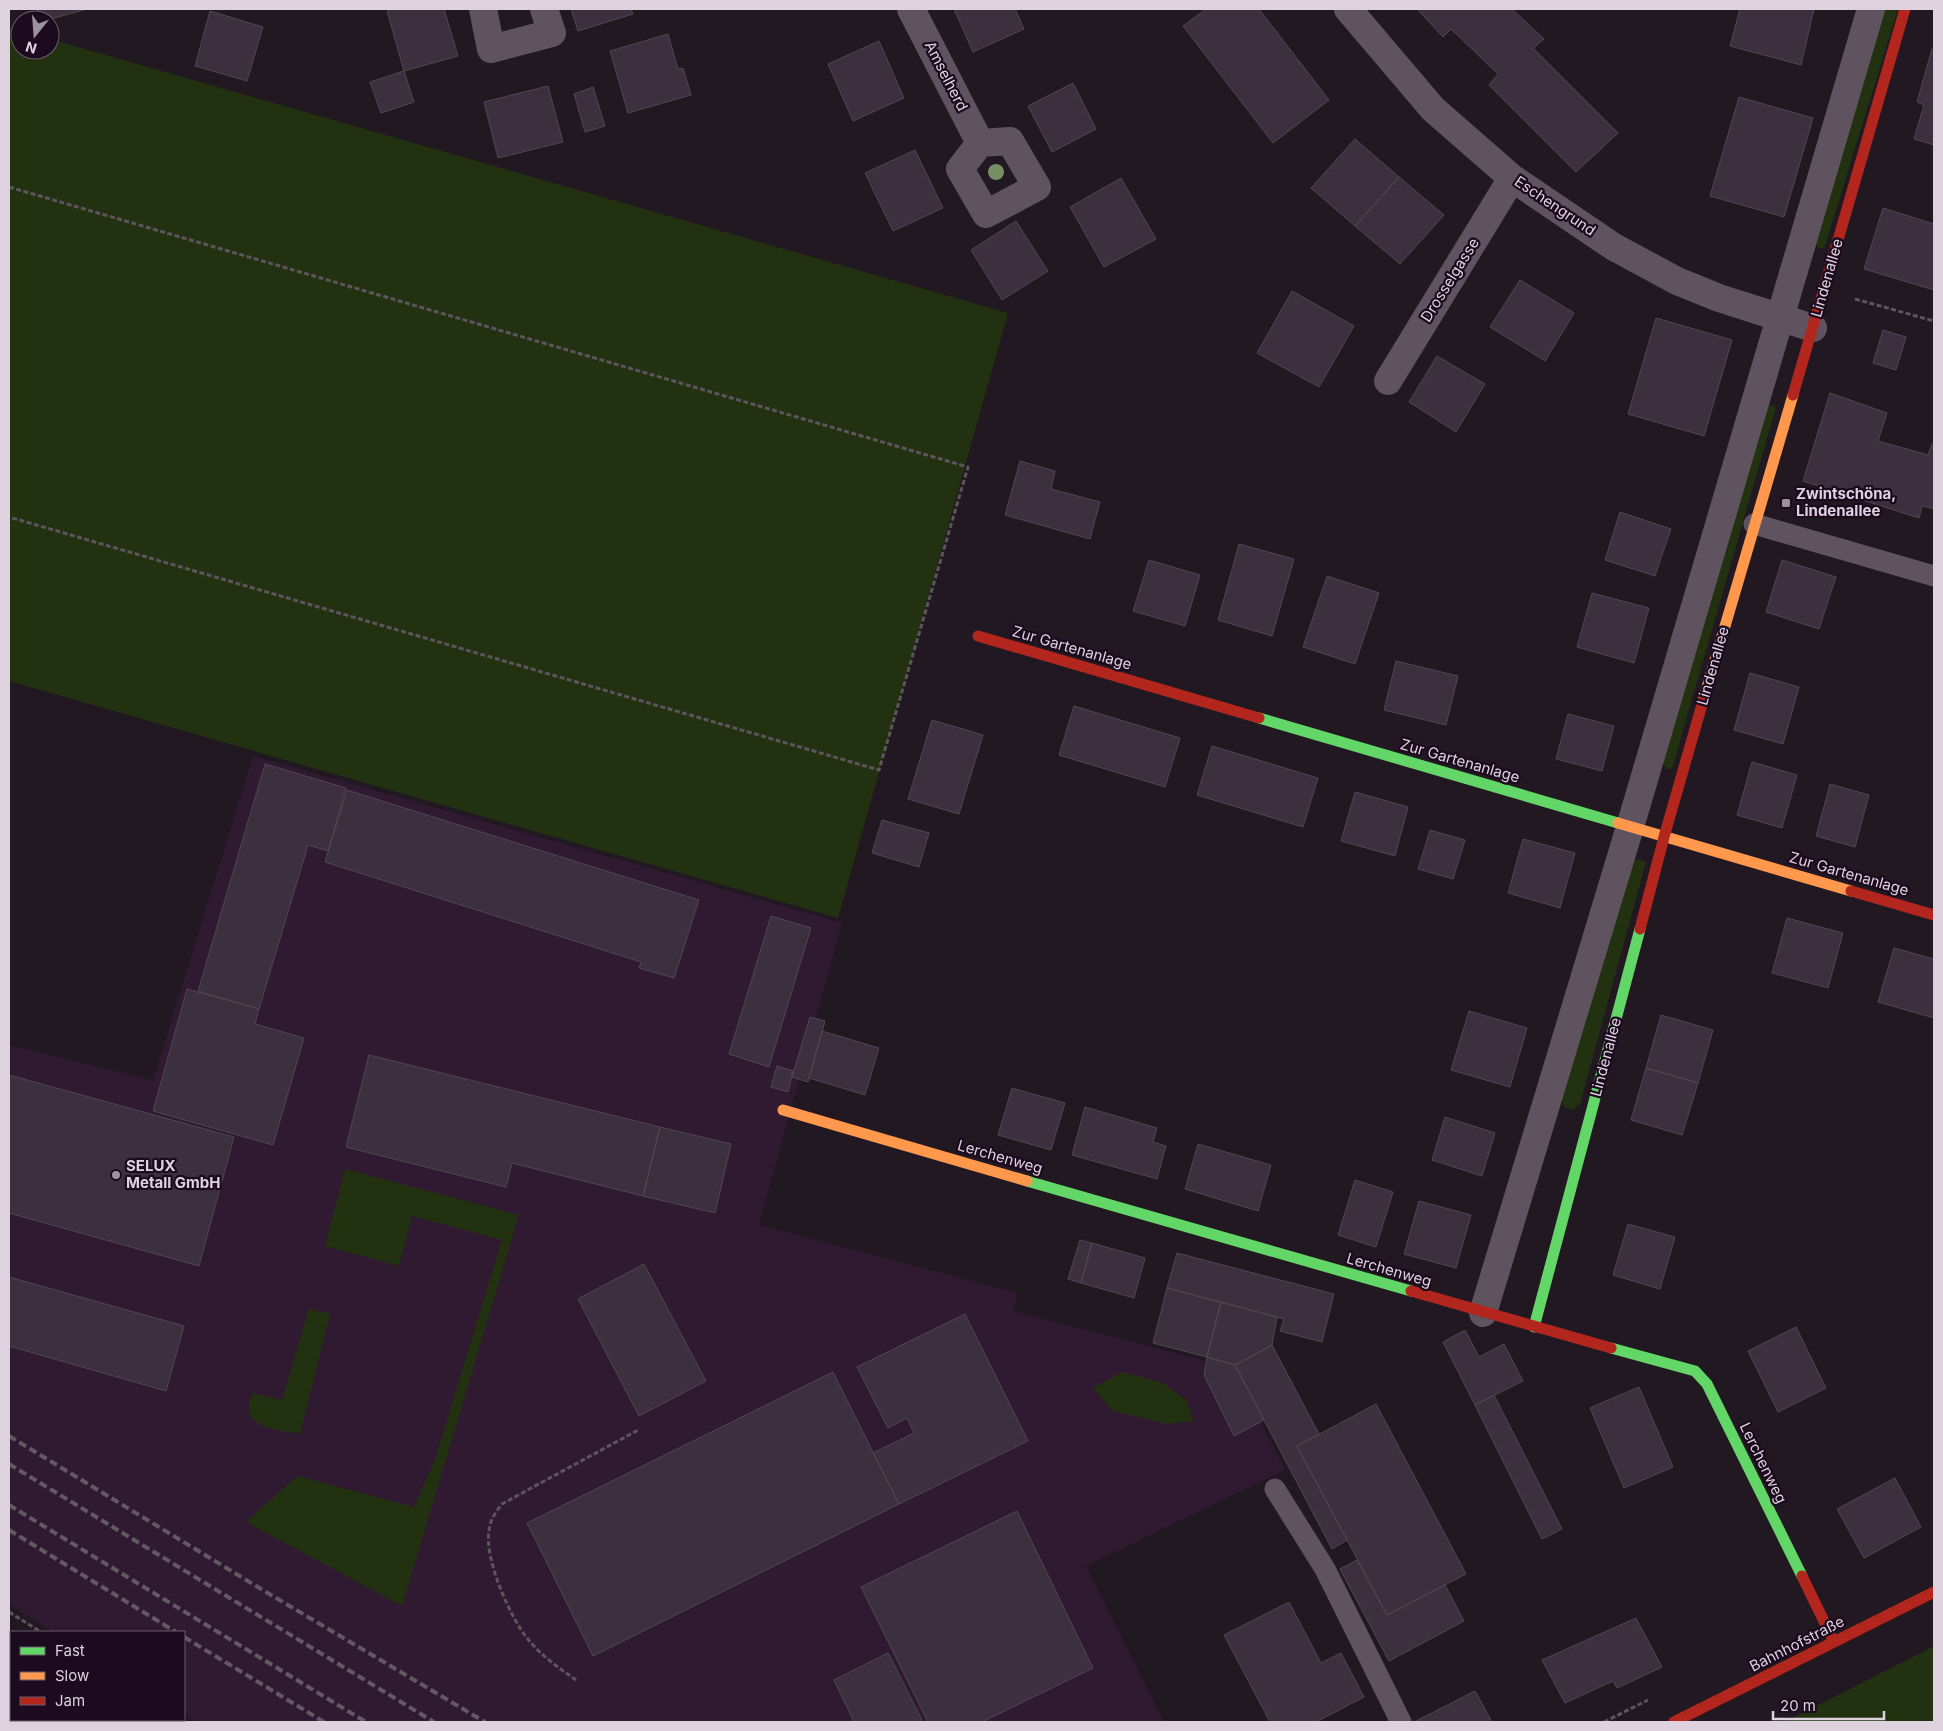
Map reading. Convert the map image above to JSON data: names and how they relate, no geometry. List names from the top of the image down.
{
  "streets": {
    "street": [
      "Amselherd",
      "Eschengrund",
      "Lindenallee",
      "Drosselgasse",
      "Zur Gartenanlage",
      "Lerchenweg",
      "Bahnhofstraße"
    ]
  },
  "crossings": [
    ["Eschengrund", "Lindenallee"],
    ["Eschengrund", "Drosselgasse"],
    ["Lindenallee", "Zur Gartenanlage"],
    ["Lindenallee", "Lerchenweg"],
    ["Lerchenweg", "Bahnhofstraße"]
  ],
  "places": {
    "transit": ["Zwintschöna, Lindenallee"],
    "other": ["SELUX Metall GmbH"]
  },
  "legend": ["Fast", "Slow", "Jam"],
  "scale_bar": "20 m",
  "north": "bottom"
}
